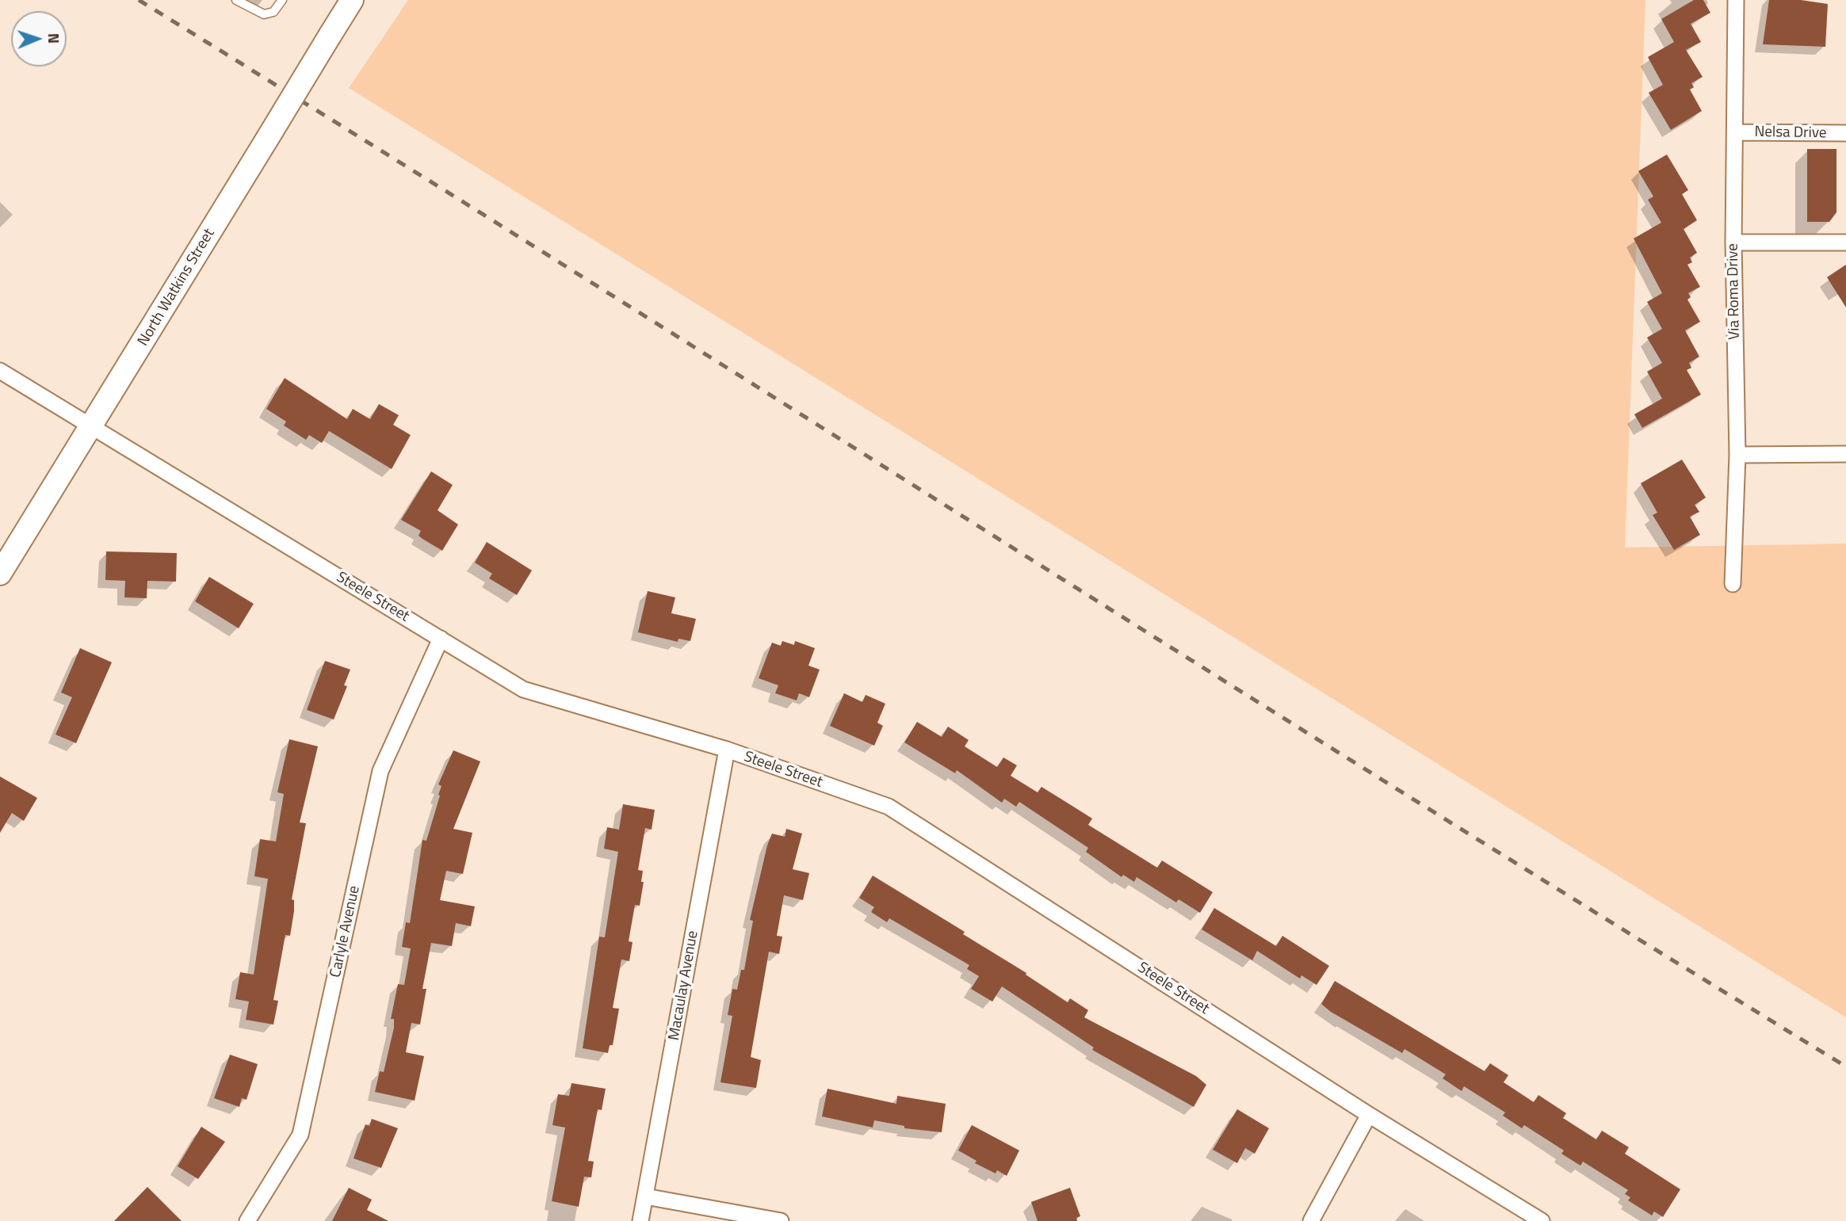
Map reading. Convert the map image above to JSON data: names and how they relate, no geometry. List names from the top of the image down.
{
  "streets": {
    "main road": ["North Watkins Street"],
    "street": [
      "Nelsa Drive",
      "Via Roma Drive",
      "Steele Street",
      "Carlyle Avenue",
      "Macaulay Avenue"
    ]
  },
  "crossings": [
    ["Nelsa Drive", "Via Roma Drive"],
    ["North Watkins Street", "Steele Street"],
    ["Steele Street", "Carlyle Avenue"],
    ["Steele Street", "Macaulay Avenue"]
  ],
  "north": "right"
}
